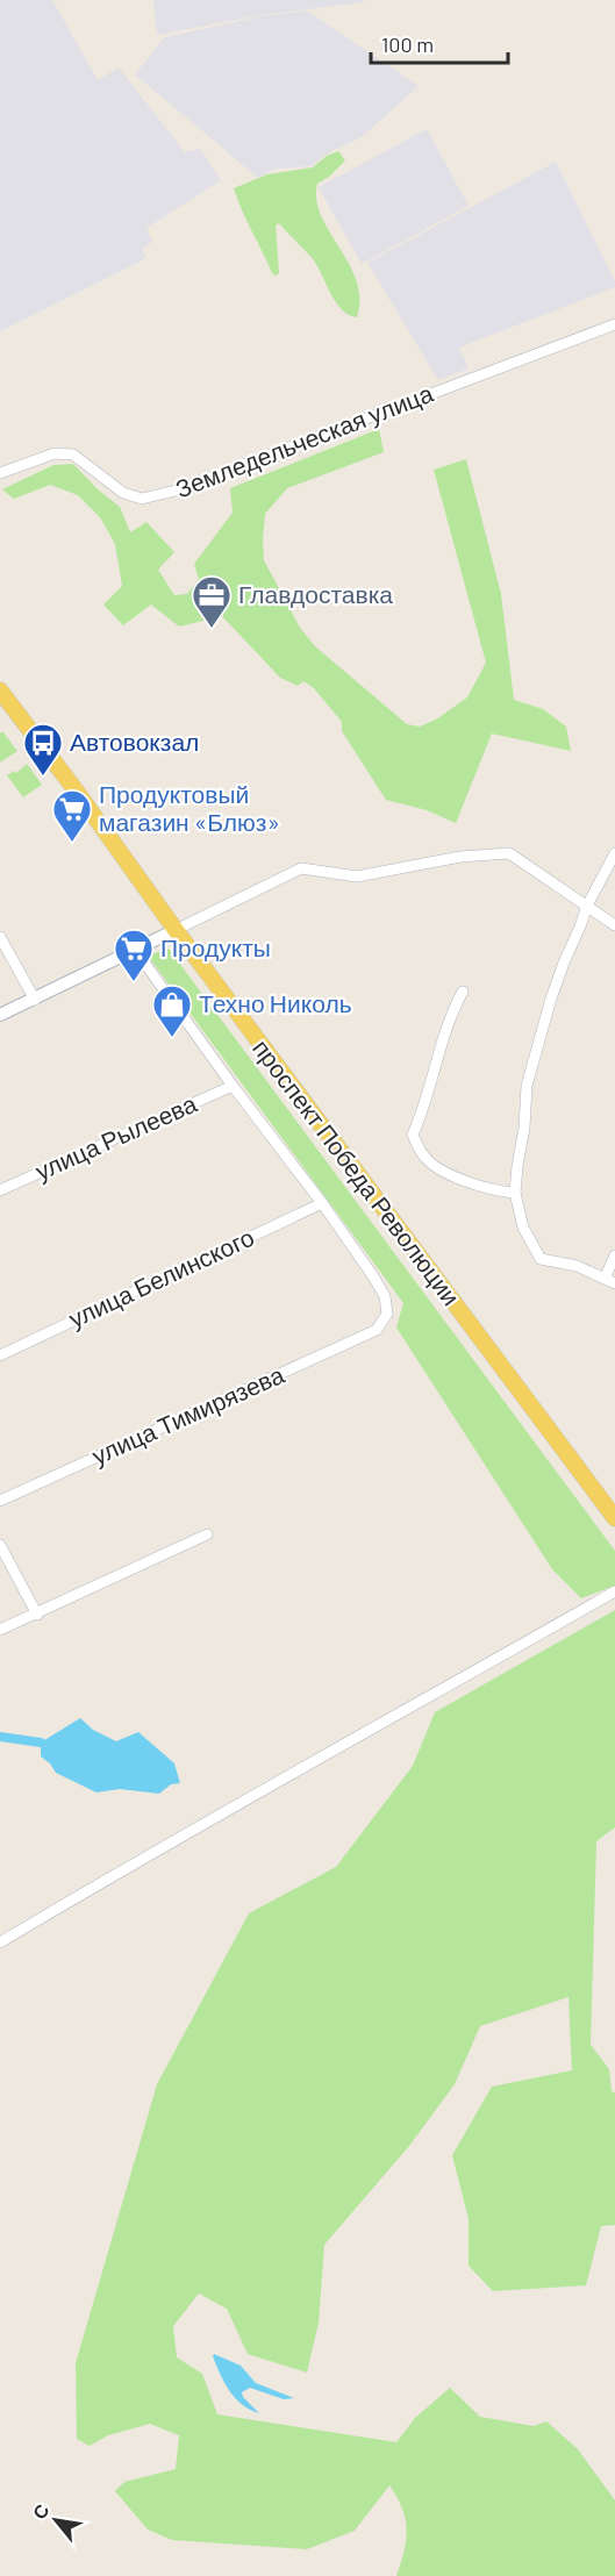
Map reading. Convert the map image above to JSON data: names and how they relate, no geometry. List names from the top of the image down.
{
  "streets": {
    "main road": ["проспект Победа Революции"],
    "street": [
      "Земледельческая улица",
      "улица Рылеева",
      "улица Белинского",
      "улица Тимирязева"
    ]
  },
  "crossings": [
    ["улица Белинского", "улица Тимирязева"]
  ],
  "places": {
    "office": ["Главдоставка"],
    "bus stop": ["Автовокзал"],
    "supermarket": ["Продуктовый магазин «Блюз»", "Продукты"],
    "shop": ["Техно Николь"]
  },
  "scale_bar": "100 m",
  "north": "top left"
}
